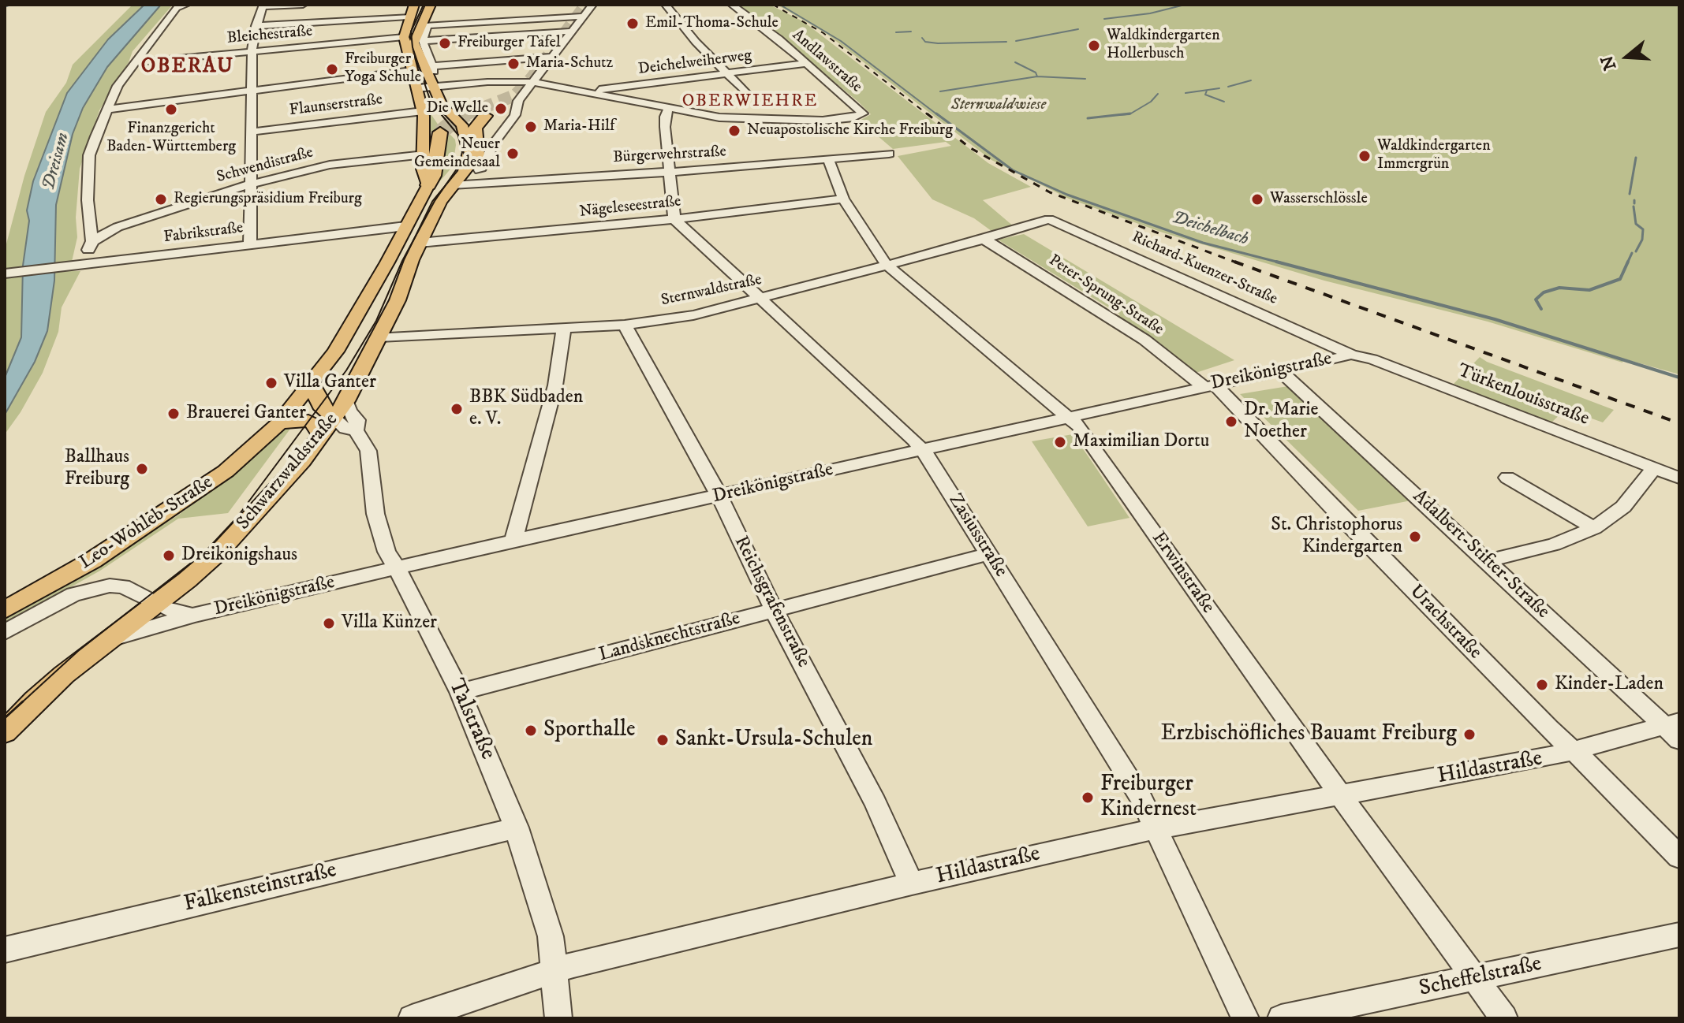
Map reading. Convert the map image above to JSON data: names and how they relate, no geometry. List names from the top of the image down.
{
  "streets": {
    "main road": ["Schwarzwaldstraße", "Leo-Wohleb-Straße"],
    "street": [
      "Bleichestraße",
      "Andlawstraße",
      "Deichelweiherweg",
      "Flaunserstraße",
      "Bürgerwehrstraße",
      "Schwendistraße",
      "Nägeleseestraße",
      "Fabrikstraße",
      "Richard-Kuenzer-Straße",
      "Sternwaldstraße",
      "Peter-Sprung-Straße",
      "Dreikönigstraße",
      "Türkenlouisstraße",
      "Zasiusstraße",
      "Adalbert-Stifter-Straße",
      "Erwinstraße",
      "Reichsgrafenstraße",
      "Urachstraße",
      "Landsknechtstraße",
      "Talstraße",
      "Hildastraße",
      "Falkensteinstraße",
      "Scheffelstraße"
    ]
  },
  "crossings": [
    ["Andlawstraße", "Deichelweiherweg"],
    ["Bürgerwehrstraße", "Schwarzwaldstraße"],
    ["Bürgerwehrstraße", "Erwinstraße"],
    ["Nägeleseestraße", "Schwarzwaldstraße"],
    ["Nägeleseestraße", "Zasiusstraße"],
    ["Nägeleseestraße", "Erwinstraße"],
    ["Fabrikstraße", "Schwarzwaldstraße"],
    ["Richard-Kuenzer-Straße", "Sternwaldstraße"],
    ["Richard-Kuenzer-Straße", "Dreikönigstraße"],
    ["Richard-Kuenzer-Straße", "Türkenlouisstraße"],
    ["Sternwaldstraße", "Peter-Sprung-Straße"],
    ["Sternwaldstraße", "Schwarzwaldstraße"],
    ["Sternwaldstraße", "Zasiusstraße"],
    ["Sternwaldstraße", "Erwinstraße"],
    ["Sternwaldstraße", "Reichsgrafenstraße"],
    ["Peter-Sprung-Straße", "Dreikönigstraße"],
    ["Peter-Sprung-Straße", "Urachstraße"],
    ["Dreikönigstraße", "Türkenlouisstraße"],
    ["Dreikönigstraße", "Schwarzwaldstraße"],
    ["Dreikönigstraße", "Zasiusstraße"],
    ["Dreikönigstraße", "Adalbert-Stifter-Straße"],
    ["Dreikönigstraße", "Erwinstraße"],
    ["Dreikönigstraße", "Reichsgrafenstraße"],
    ["Dreikönigstraße", "Urachstraße"],
    ["Dreikönigstraße", "Talstraße"],
    ["Schwarzwaldstraße", "Leo-Wohleb-Straße"],
    ["Schwarzwaldstraße", "Talstraße"],
    ["Zasiusstraße", "Landsknechtstraße"],
    ["Zasiusstraße", "Hildastraße"],
    ["Adalbert-Stifter-Straße", "Hildastraße"],
    ["Erwinstraße", "Hildastraße"],
    ["Erwinstraße", "Scheffelstraße"],
    ["Reichsgrafenstraße", "Landsknechtstraße"],
    ["Reichsgrafenstraße", "Hildastraße"],
    ["Urachstraße", "Hildastraße"],
    ["Landsknechtstraße", "Talstraße"],
    ["Talstraße", "Hildastraße"],
    ["Talstraße", "Falkensteinstraße"]
  ],
  "districts": ["OBERAU", "OBERWIEHRE"],
  "water": ["Dreisam", "Deichelbach"],
  "parks": ["Sternwaldwiese"],
  "places": [
    "Emil-Thoma-Schule",
    "Freiburger Tafel",
    "Waldkindergarten Hollerbusch",
    "Maria-Schutz",
    "Freiburger Yoga Schule",
    "Die Welle",
    "Finanzgericht Baden-Württemberg",
    "Maria-Hilf",
    "Neuapostolische Kirche Freiburg",
    "Neuer Gemeindesaal",
    "Waldkindergarten Immergrün",
    "Regierungspräsidium Freiburg",
    "Wasserschlössle",
    "Villa Ganter",
    "BBK Südbaden e. V.",
    "Brauerei Ganter",
    "Dr. Marie Noether",
    "Maximilian Dortu",
    "Ballhaus Freiburg",
    "St. Christophorus Kindergarten",
    "Dreikönigshaus",
    "Villa Künzer",
    "Kinder-Laden",
    "Sporthalle",
    "Erzbischöfliches Bauamt Freiburg",
    "Sankt-Ursula-Schulen",
    "Freiburger Kindernest"
  ],
  "north": "left"
}
